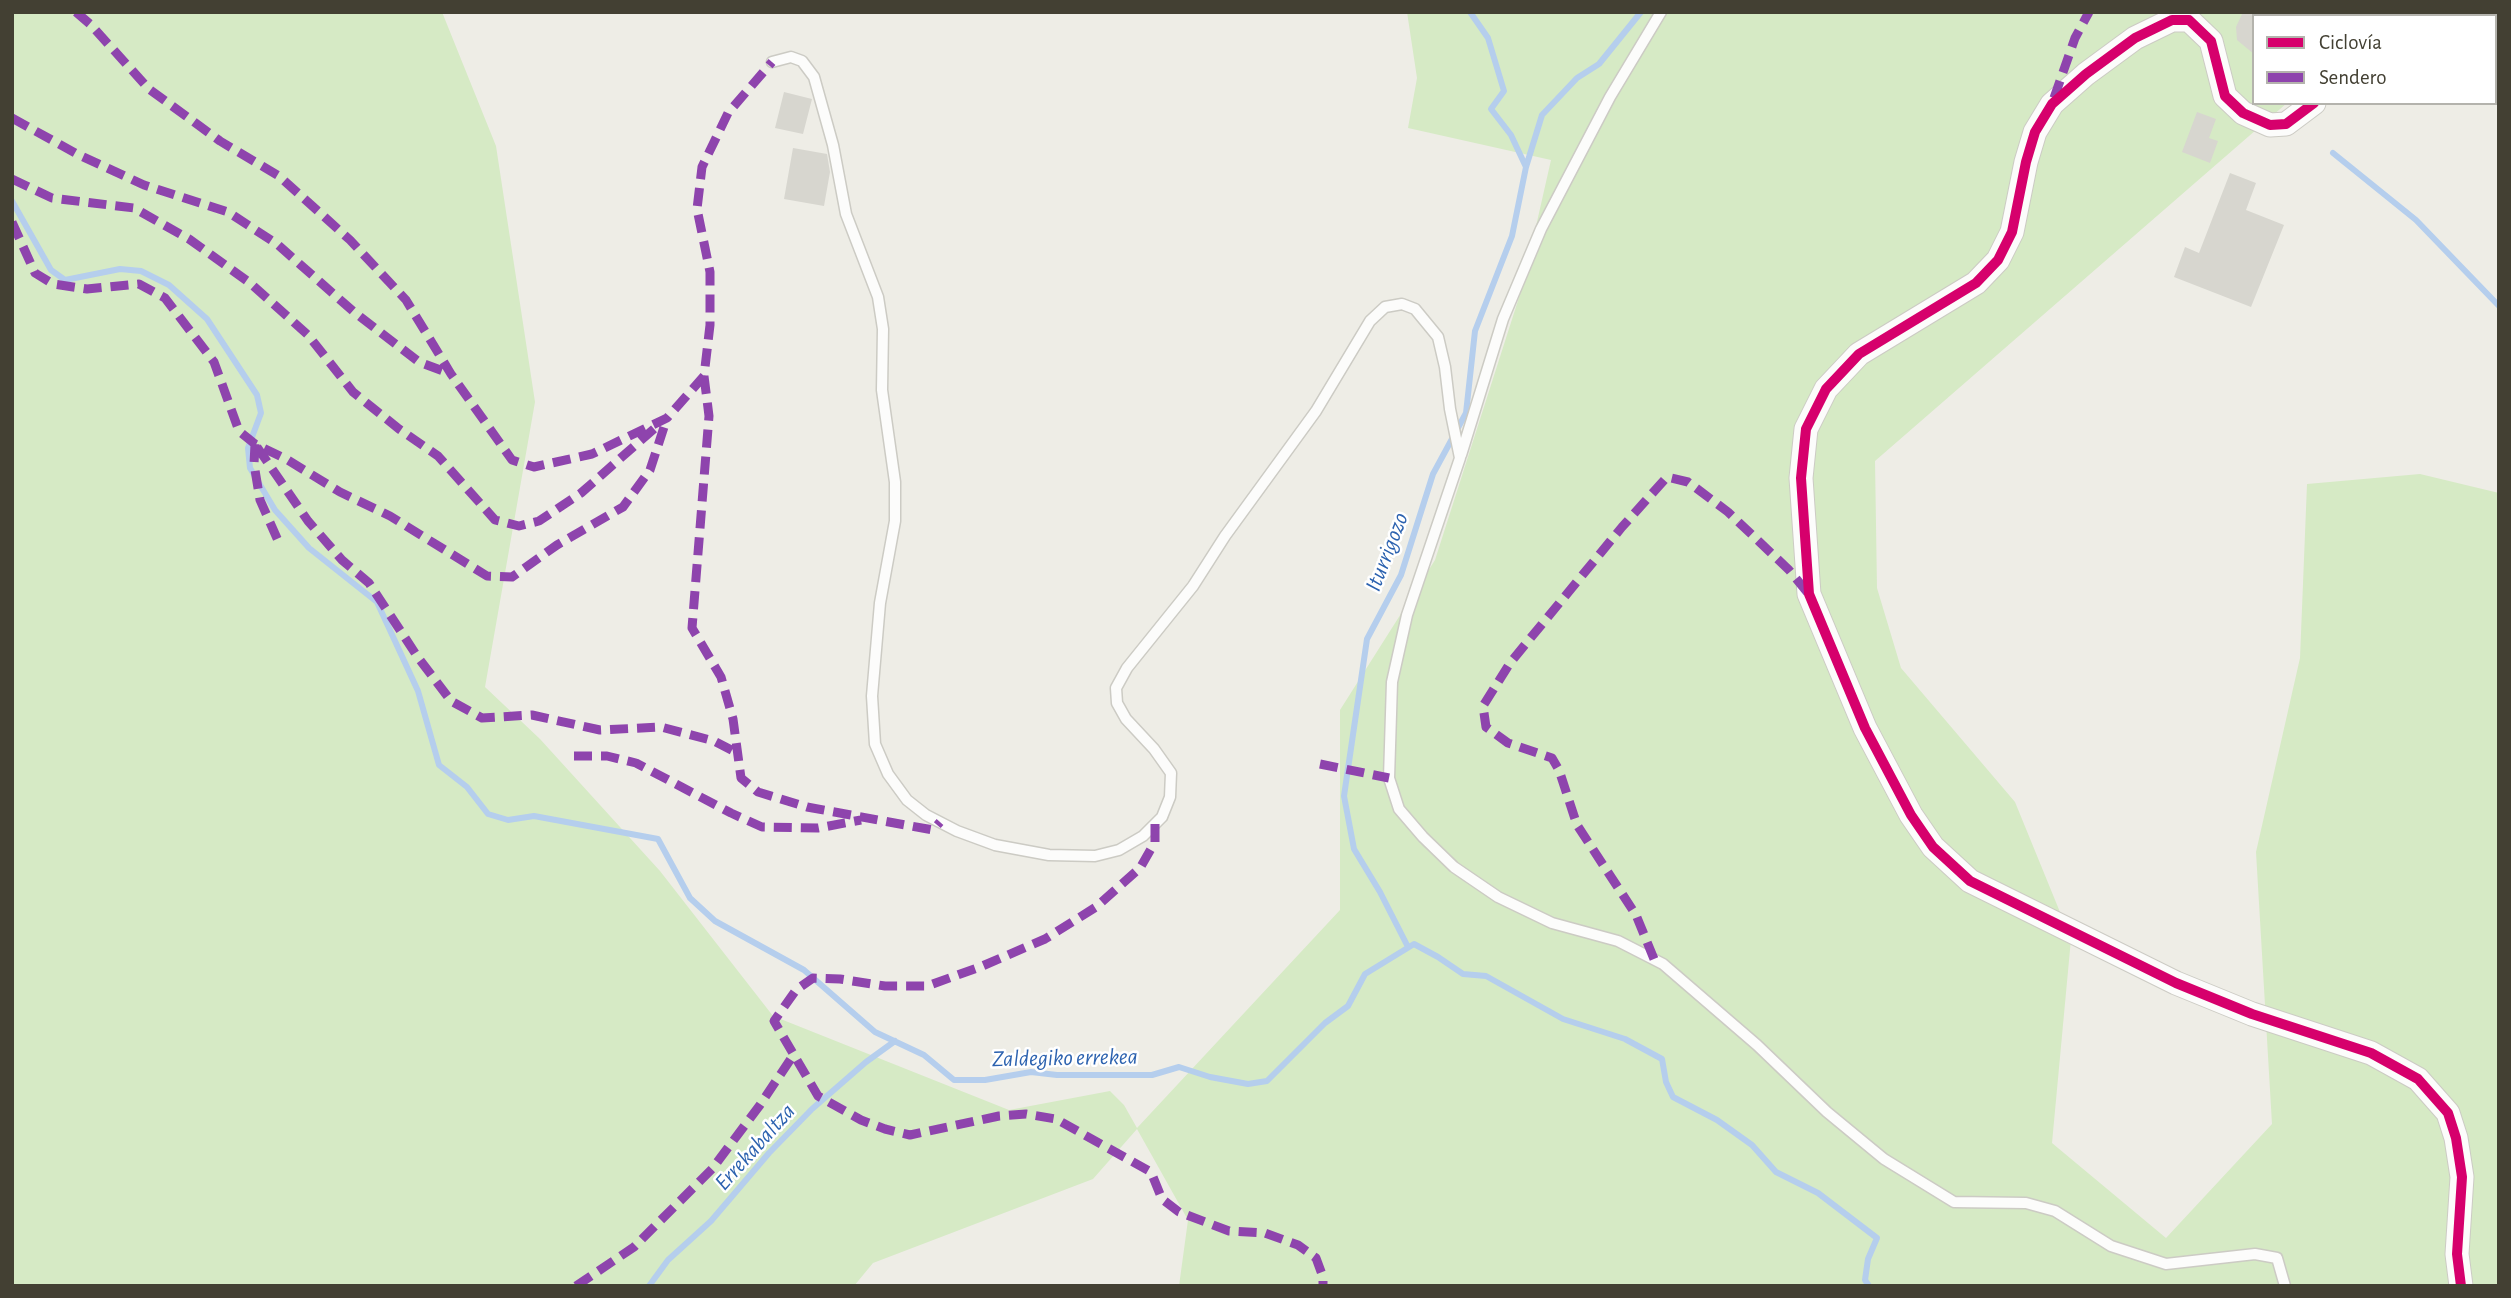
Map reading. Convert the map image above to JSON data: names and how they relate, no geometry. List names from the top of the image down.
{
  "water": ["Iturrigozo", "Zaldegiko errekea", "Errekabaltza"],
  "legend": ["Ciclovía", "Sendero"]
}
